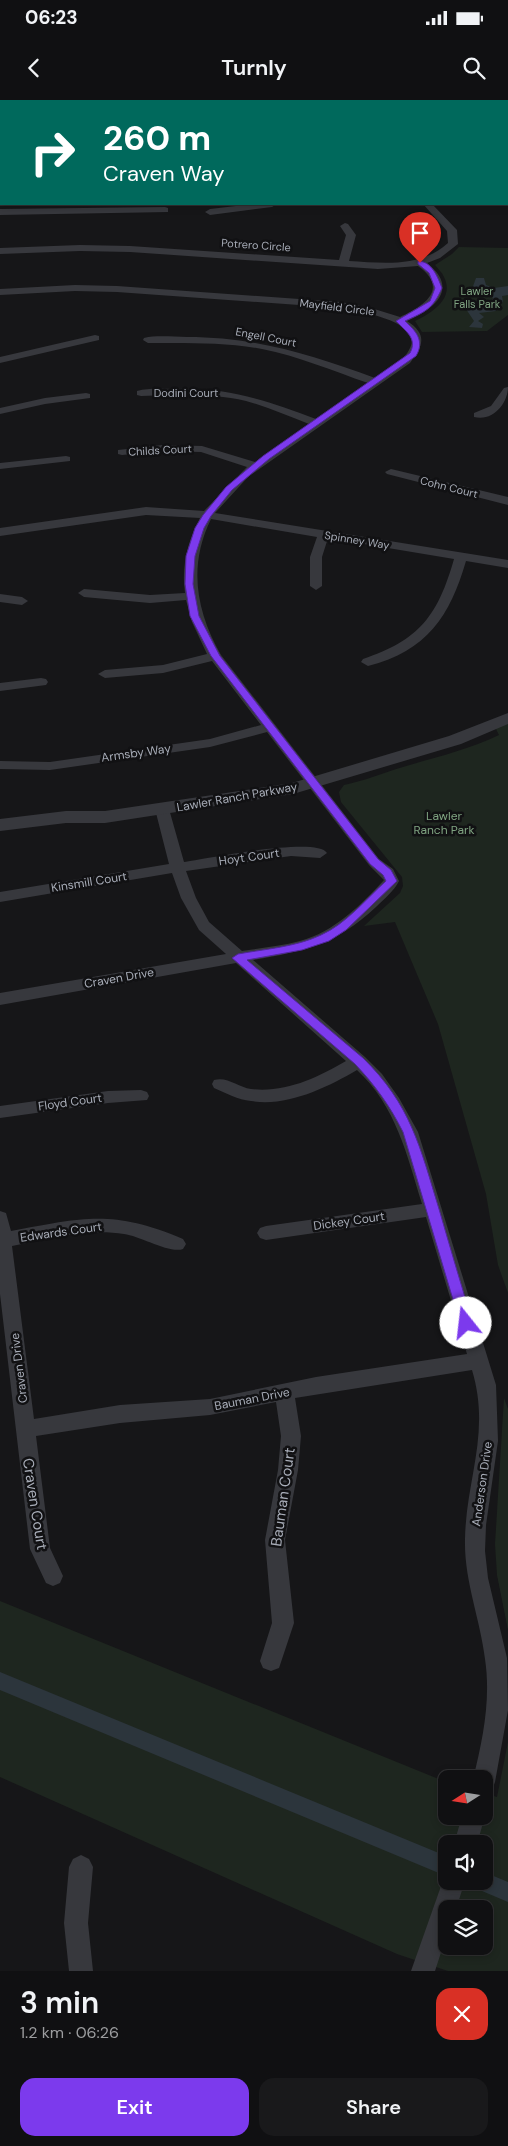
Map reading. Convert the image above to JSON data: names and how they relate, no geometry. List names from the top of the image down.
{
  "streets": {
    "street": [
      "Potrero Circle",
      "Mayfield Circle",
      "Engell Court",
      "Dodini Court",
      "Childs Court",
      "Cohn Court",
      "Spinney Way",
      "Armsby Way",
      "Lawler Ranch Parkway",
      "Hoyt Court",
      "Kinsmill Court",
      "Craven Drive",
      "Floyd Court",
      "Dickey Court",
      "Edwards Court",
      "Bauman Drive",
      "Anderson Drive",
      "Bauman Court",
      "Craven Court"
    ]
  },
  "crossings": [
    ["Mayfield Circle", "Engell Court"],
    ["Mayfield Circle", "Dodini Court"],
    ["Mayfield Circle", "Childs Court"],
    ["Mayfield Circle", "Spinney Way"],
    ["Mayfield Circle", "Armsby Way"],
    ["Mayfield Circle", "Lawler Ranch Parkway"],
    ["Mayfield Circle", "Craven Drive"],
    ["Lawler Ranch Parkway", "Anderson Drive"],
    ["Hoyt Court", "Kinsmill Court"],
    ["Hoyt Court", "Anderson Drive"],
    ["Kinsmill Court", "Anderson Drive"],
    ["Craven Drive", "Edwards Court"],
    ["Craven Drive", "Bauman Drive"],
    ["Craven Drive", "Anderson Drive"],
    ["Craven Drive", "Craven Court"],
    ["Dickey Court", "Anderson Drive"],
    ["Bauman Drive", "Anderson Drive"],
    ["Bauman Drive", "Bauman Court"],
    ["Bauman Drive", "Craven Court"]
  ],
  "parks": ["Lawler Falls Park", "Lawler Ranch Park"],
  "north": "left",
  "page": {
    "status": "06:23",
    "header": "Turnly",
    "turn": ["260 m", "Craven Way"],
    "heading": ["3 min", "1.2 km · 06:26"],
    "buttons": ["Exit", "Share"]
  }
}
